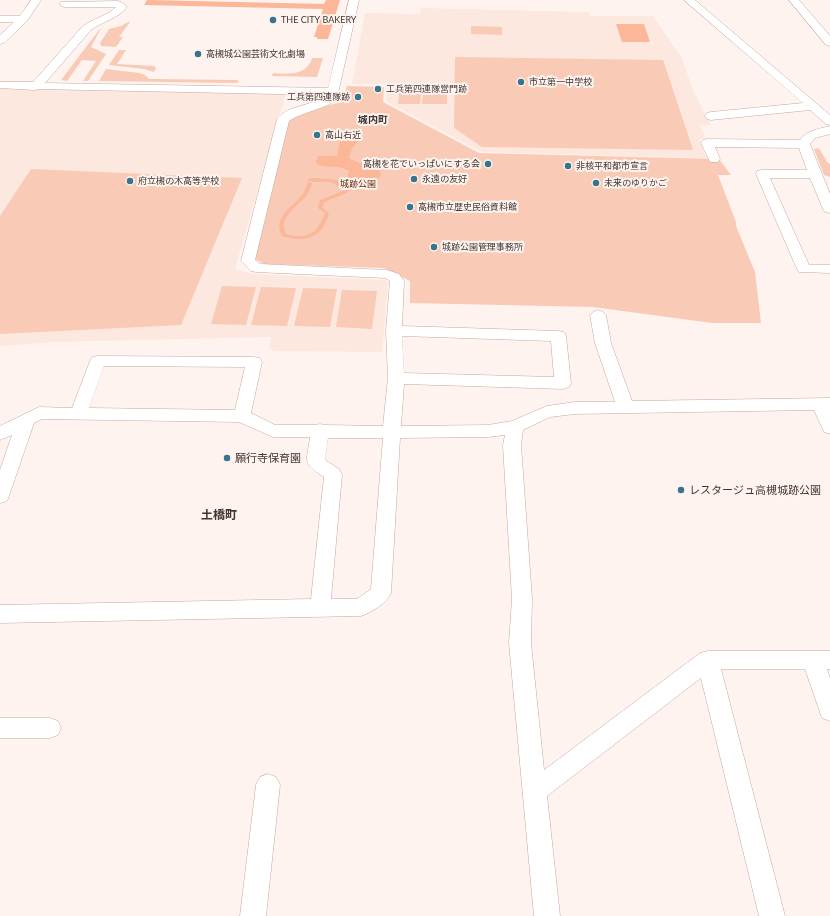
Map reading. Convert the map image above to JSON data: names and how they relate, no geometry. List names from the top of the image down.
{
  "districts": ["城内町", "土橋町"],
  "parks": ["城跡公園"],
  "places": [
    "THE CITY BAKERY",
    "高槻城公園芸術文化劇場",
    "市立第一中学校",
    "工兵第四連隊営門跡",
    "工兵第四連隊跡",
    "高山右近",
    "高槻を花でいっぱいにする会",
    "非核平和都市宣言",
    "永遠の友好",
    "府立槻の木高等学校",
    "未来のゆりかご",
    "高槻市立歴史民俗資料館",
    "城跡公園管理事務所",
    "願行寺保育園",
    "レスタージュ高槻城跡公園"
  ]
}
